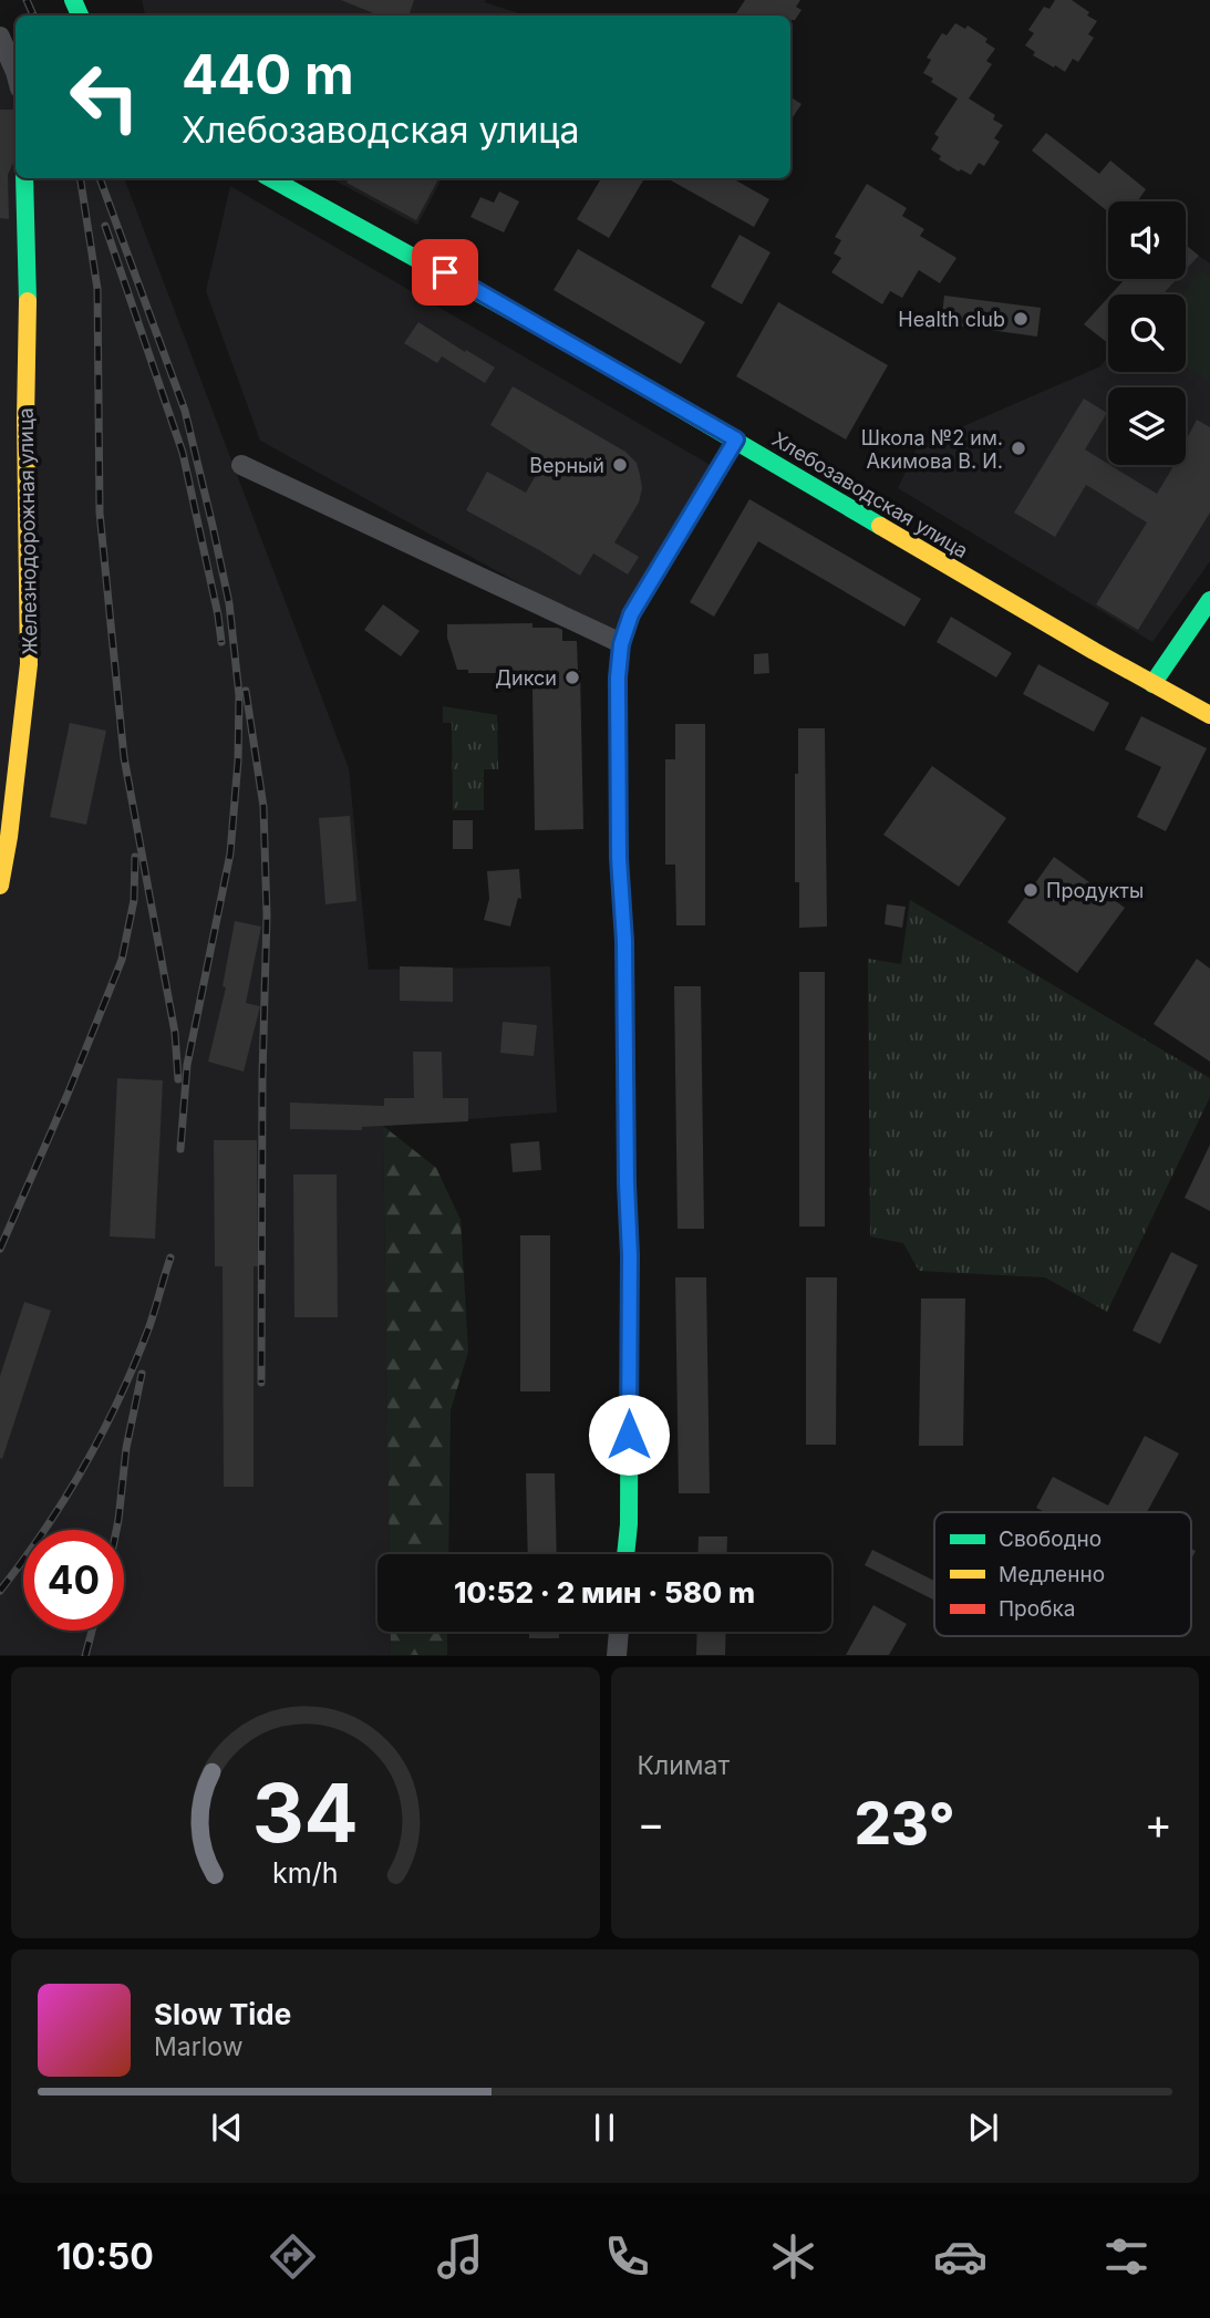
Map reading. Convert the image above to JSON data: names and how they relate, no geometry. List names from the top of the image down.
{
  "streets": {
    "street": ["Хлебозаводская улица", "Железнодорожная улица"]
  },
  "places": [
    "Health club",
    "Школа №2 им. Акимова В. И.",
    "Верный",
    "Дикси",
    "Продукты"
  ],
  "legend": ["Свободно", "Медленно", "Пробка"],
  "page": {
    "turn": ["440 m", "Хлебозаводская улица"],
    "limit": "40",
    "trip": "10:52 · 2 мин · 580 m",
    "tile": "Климат",
    "heat": ["−", "23°", "+"],
    "song": ["Slow Tide", "Marlow"],
    "tabs": "10:50",
    "gauge": ["34", "km/h"]
  }
}
